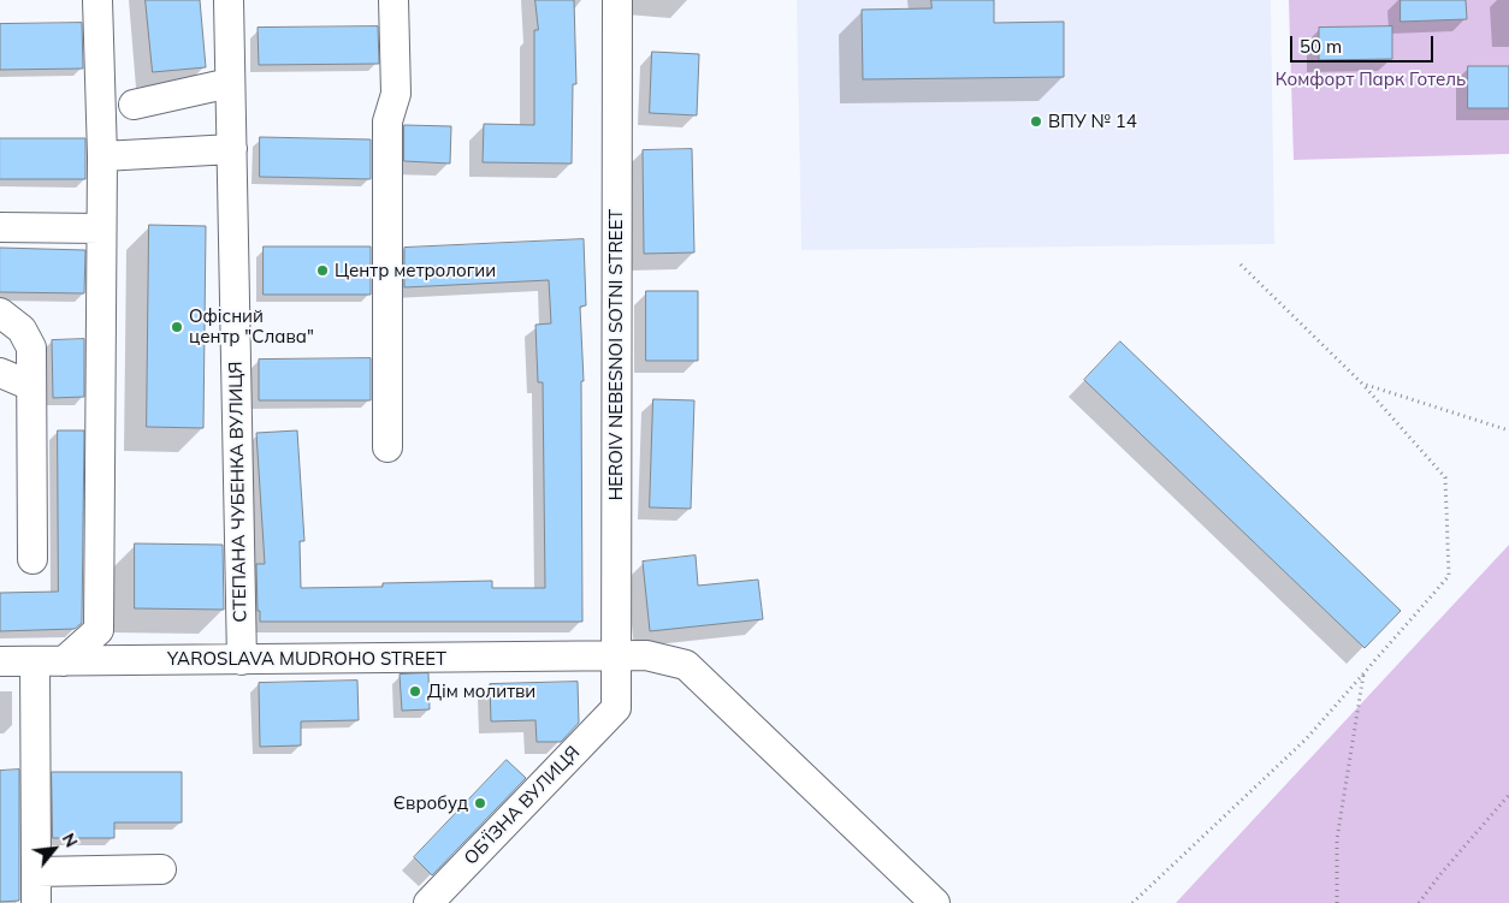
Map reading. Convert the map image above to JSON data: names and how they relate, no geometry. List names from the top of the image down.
{
  "streets": {
    "street": [
      "HEROIV NEBESNOI SOTNI STREET",
      "СТЕПАНА ЧУБЕНКА ВУЛИЦЯ",
      "YAROSLAVA MUDROHO STREET",
      "ОБ’ЇЗНА ВУЛИЦЯ"
    ]
  },
  "crossings": [
    ["HEROIV NEBESNOI SOTNI STREET", "YAROSLAVA MUDROHO STREET"],
    ["HEROIV NEBESNOI SOTNI STREET", "ОБ’ЇЗНА ВУЛИЦЯ"],
    ["СТЕПАНА ЧУБЕНКА ВУЛИЦЯ", "YAROSLAVA MUDROHO STREET"]
  ],
  "parks": ["Комфорт Парк Готель"],
  "places": [
    "ВПУ № 14",
    "Центр метрологии",
    "Офісний центр \"Слава\"",
    "Дім молитви",
    "Євробуд"
  ],
  "scale_bar": "50 m",
  "north": "top right"
}
